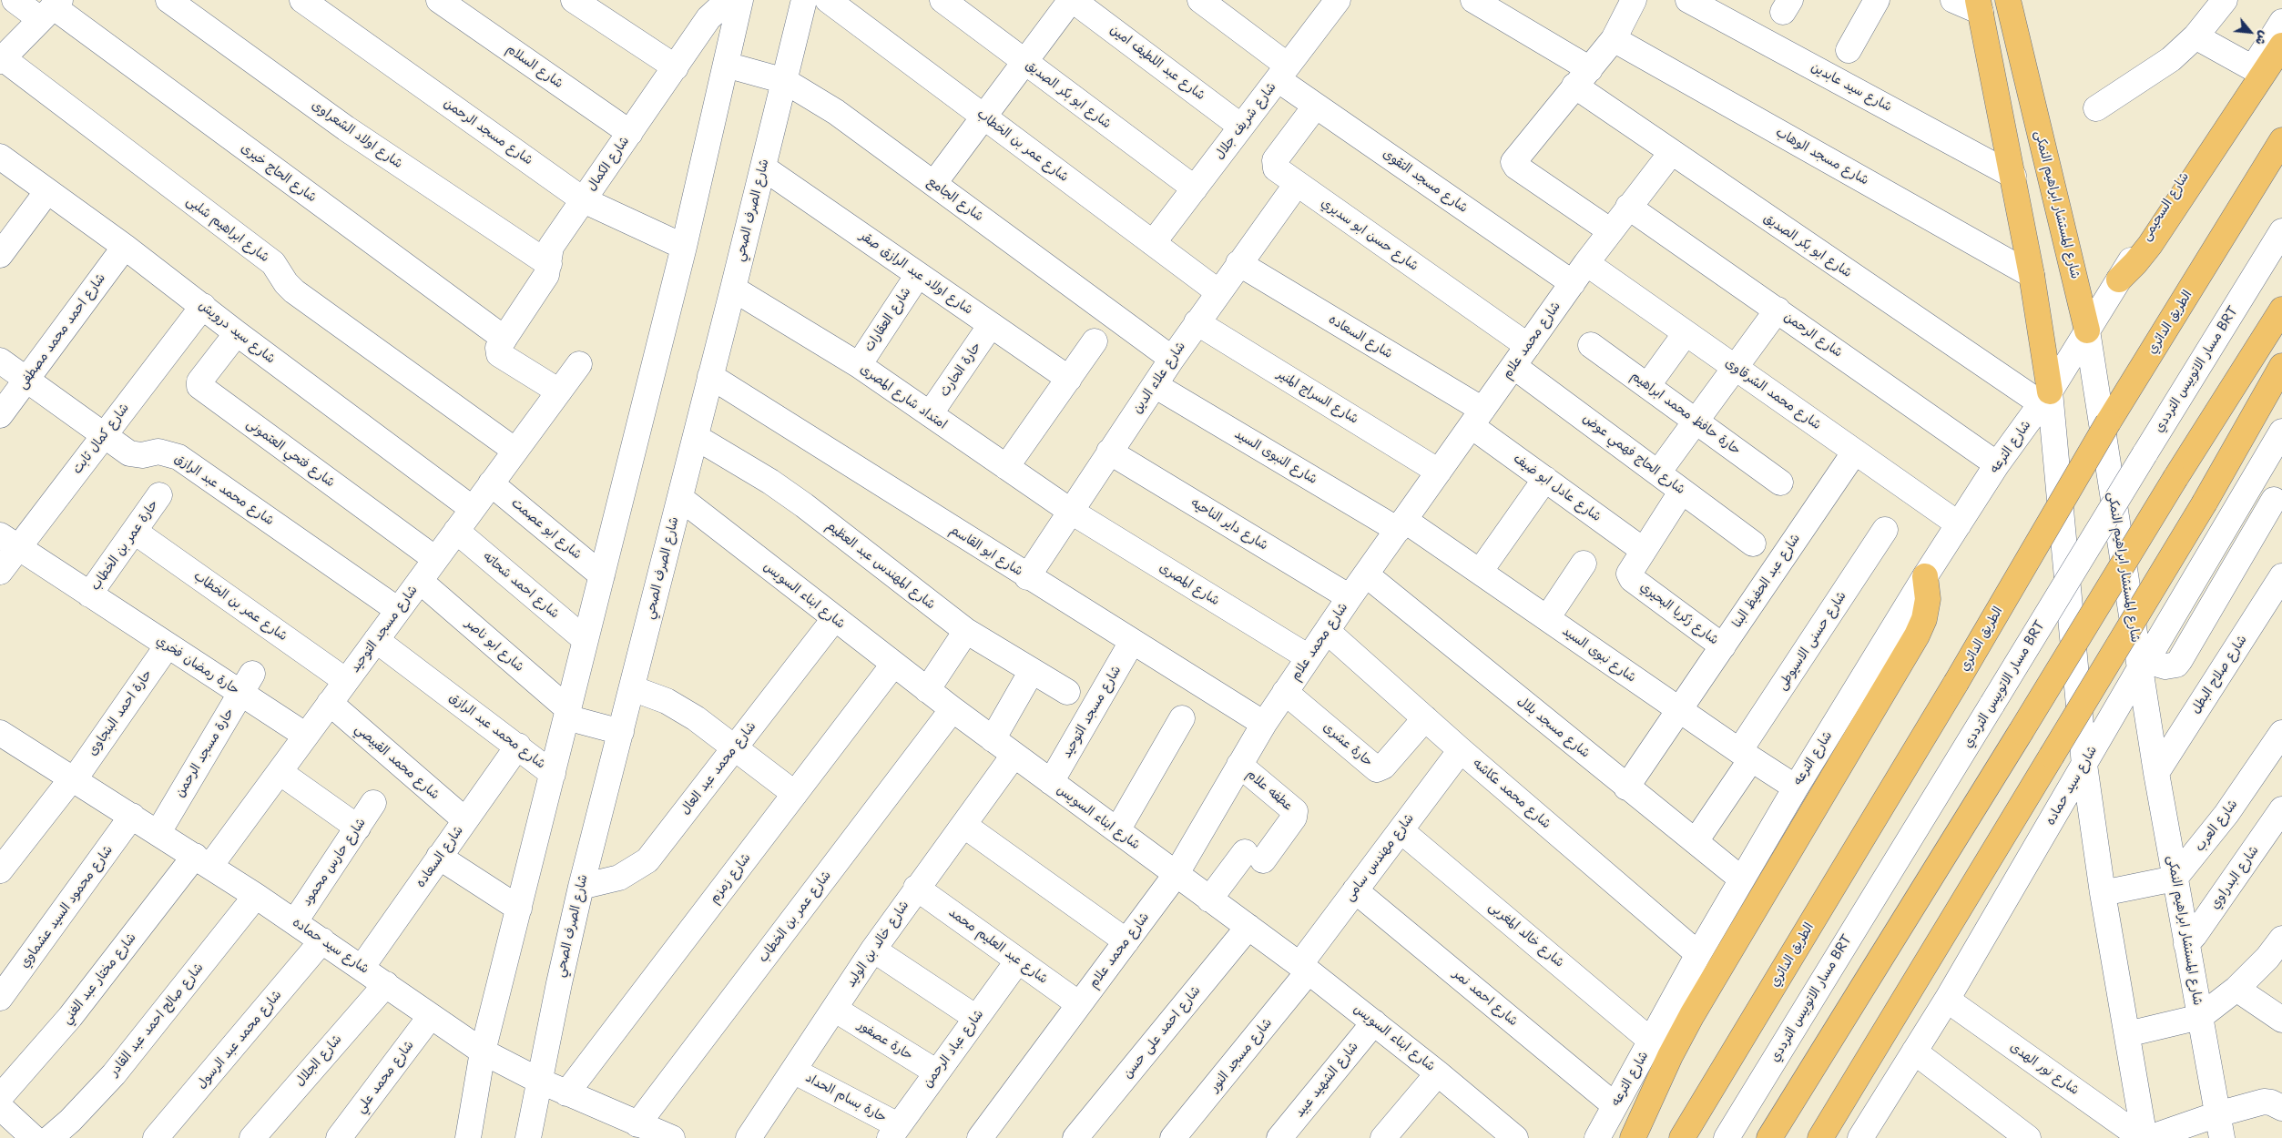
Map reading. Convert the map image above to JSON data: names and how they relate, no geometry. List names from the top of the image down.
{
  "streets": {
    "main road": ["شارع المستشار ابراهيم النمكى", "الطريق الدائري"],
    "street": [
      "شارع عبد اللطيف امين",
      "شارع السلام",
      "شارع سيد عابدين",
      "شارع ابو بكر الصديق",
      "شارع شريف جلال",
      "شارع مسجد الرحمن",
      "شارع اولاد الشعراوى",
      "شارع عمر بن الخطاب",
      "شارع مسجد الوهاب",
      "شارع الكمال",
      "شارع الحاج خيرى",
      "شارع مسجد التقوى",
      "شارع الجامع",
      "شارع السحيمى",
      "شارع الصرف الصحي",
      "شارع ابراهيم شلبى",
      "شارع حسن ابو سديري",
      "شارع اولاد عبد الرازق صقر",
      "شارع العقارات",
      "شارع احمد محمد مصطفى",
      "شارع سيد درويش",
      "شارع الرحمن",
      "شارع السعاده",
      "شارع محمد علام",
      "حارة الحارث",
      "مسار الاتوبيس الترددي BRT",
      "شارع علاء الدين",
      "شارع محمد الشرقاوى",
      "امتداد شارع المصرى",
      "شارع السراج المنير",
      "حارة حافظ محمد ابراهيم",
      "شارع كمال ثابت",
      "شارع الترعه",
      "شارع فتحي العتمونى",
      "شارع الحاج فهمي عوض",
      "شارع النبوى السيد",
      "شارع عادل ابو ضيف",
      "شارع محمد عبد الرازق",
      "شارع داير الناحيه",
      "شارع ابو عصمت",
      "حارة عمر بن الخطاب",
      "شارع ابو القاسم",
      "شارع المهندس عبد العظيم",
      "شارع عبد الحفيظ البنا",
      "شارع المصرى",
      "شارع احمد شحاته",
      "شارع ابناء السويس",
      "شارع زكريا البحيري",
      "شارع مسجد التوحيد",
      "شارع حسنى الاسيوطى",
      "شارع ابو ناصر",
      "شارع نبوى السيد",
      "حارة رمضان فخري",
      "شارع صلاح البطل",
      "حارة احمد البنجاوى",
      "شارع مسجد بلال",
      "حارة عشرى",
      "حارة مسجد الرحمن",
      "شارع محمد القبيصي",
      "شارع محمد عبد العال",
      "شارع سيد حماده",
      "عطفه علام",
      "شارع محمد عكاشه",
      "شارع العرب",
      "شارع مهندس سامى",
      "شارع حارس محمود",
      "شارع البدراوي",
      "شارع زمزم",
      "شارع محمود السيد عشماوي",
      "شارع خالد بن الوليد",
      "شارع عبد العليم محمد",
      "شارع مختار عبد الغني",
      "شارع احمد نمر",
      "شارع صالح احمد عبد القادر",
      "شارع احمد على حسن",
      "شارع محمد عبد الرسول",
      "حارة عصفور",
      "شارع عباد الرحمن",
      "شارع مسجد النور",
      "شارع الجلال",
      "شارع نور الهدى",
      "شارع محمد علي",
      "شارع الشهيد عبيد",
      "حارة بسام الحداد"
    ]
  },
  "crossings": [
    ["شارع عبد اللطيف امين", "شارع شريف جلال"],
    ["شارع السلام", "شارع الكمال"],
    ["شارع ابو بكر الصديق", "شارع شريف جلال"],
    ["شارع ابو بكر الصديق", "شارع السحيمى"],
    ["شارع ابو بكر الصديق", "شارع محمد علام"],
    ["شارع ابو بكر الصديق", "شارع الترعه"],
    ["شارع شريف جلال", "شارع عمر بن الخطاب"],
    ["شارع شريف جلال", "شارع مسجد التقوى"],
    ["شارع مسجد الرحمن", "شارع الكمال"],
    ["شارع اولاد الشعراوى", "شارع الكمال"],
    ["شارع عمر بن الخطاب", "شارع علاء الدين"],
    ["شارع عمر بن الخطاب", "حارة عمر بن الخطاب"],
    ["شارع عمر بن الخطاب", "شارع ابناء السويس"],
    ["شارع عمر بن الخطاب", "شارع مسجد التوحيد"],
    ["شارع عمر بن الخطاب", "شارع سيد حماده"],
    ["شارع الكمال", "شارع الحاج خيرى"],
    ["شارع مسجد التقوى", "شارع حسن ابو سديري"],
    ["شارع مسجد التقوى", "شارع محمد علام"],
    ["شارع مسجد التقوى", "شارع محمد الشرقاوى"],
    ["شارع الجامع", "شارع الصرف الصحي"],
    ["شارع الجامع", "شارع علاء الدين"],
    ["شارع المستشار ابراهيم النمكى", "شارع السحيمى"],
    ["شارع المستشار ابراهيم النمكى", "شارع صلاح البطل"],
    ["شارع المستشار ابراهيم النمكى", "شارع سيد حماده"],
    ["شارع المستشار ابراهيم النمكى", "شارع العرب"],
    ["شارع المستشار ابراهيم النمكى", "شارع البدراوي"],
    ["شارع السحيمى", "شارع الترعه"],
    ["شارع الصرف الصحي", "شارع اولاد عبد الرازق صقر"],
    ["شارع الصرف الصحي", "امتداد شارع المصرى"],
    ["شارع الصرف الصحي", "شارع ابو القاسم"],
    ["شارع الصرف الصحي", "شارع المهندس عبد العظيم"],
    ["شارع الصرف الصحي", "شارع ابناء السويس"],
    ["شارع الصرف الصحي", "شارع محمد عبد العال"],
    ["شارع الصرف الصحي", "شارع سيد حماده"],
    ["شارع ابراهيم شلبى", "شارع مسجد التوحيد"],
    ["شارع حسن ابو سديري", "شارع محمد علام"],
    ["شارع حسن ابو سديري", "شارع علاء الدين"],
    ["شارع اولاد عبد الرازق صقر", "شارع العقارات"],
    ["شارع اولاد عبد الرازق صقر", "حارة الحارث"],
    ["شارع العقارات", "امتداد شارع المصرى"],
    ["شارع احمد محمد مصطفى", "شارع سيد درويش"],
    ["شارع احمد محمد مصطفى", "شارع محمد عبد الرازق"],
    ["شارع سيد درويش", "شارع كمال ثابت"],
    ["شارع سيد درويش", "شارع فتحي العتمونى"],
    ["شارع سيد درويش", "شارع مسجد التوحيد"],
    ["شارع الرحمن", "شارع محمد علام"],
    ["شارع الرحمن", "شارع الترعه"],
    ["شارع السعاده", "شارع محمد علام"],
    ["شارع السعاده", "شارع علاء الدين"],
    ["شارع السعاده", "شارع عادل ابو ضيف"],
    ["شارع السعاده", "شارع محمد عبد الرازق"],
    ["شارع السعاده", "شارع محمد القبيصي"],
    ["شارع السعاده", "شارع سيد حماده"],
    ["شارع محمد علام", "شارع محمد الشرقاوى"],
    ["شارع محمد علام", "شارع السراج المنير"],
    ["شارع محمد علام", "شارع الحاج فهمي عوض"],
    ["شارع محمد علام", "شارع النبوى السيد"],
    ["شارع محمد علام", "شارع عادل ابو ضيف"],
    ["شارع محمد علام", "شارع داير الناحيه"],
    ["شارع محمد علام", "شارع ابو القاسم"],
    ["شارع محمد علام", "شارع المصرى"],
    ["شارع محمد علام", "شارع ابناء السويس"],
    ["شارع محمد علام", "شارع نبوى السيد"],
    ["شارع محمد علام", "شارع مسجد بلال"],
    ["شارع محمد علام", "حارة عشرى"],
    ["شارع محمد علام", "عطفه علام"],
    ["شارع محمد علام", "شارع محمد عكاشه"],
    ["شارع محمد علام", "شارع عبد العليم محمد"],
    ["حارة الحارث", "امتداد شارع المصرى"],
    ["شارع علاء الدين", "امتداد شارع المصرى"],
    ["شارع علاء الدين", "شارع السراج المنير"],
    ["شارع علاء الدين", "شارع النبوى السيد"],
    ["شارع علاء الدين", "شارع داير الناحيه"],
    ["شارع علاء الدين", "شارع ابو القاسم"],
    ["شارع علاء الدين", "شارع المصرى"],
    ["شارع محمد الشرقاوى", "شارع الترعه"],
    ["شارع محمد الشرقاوى", "شارع عبد الحفيظ البنا"],
    ["امتداد شارع المصرى", "شارع المصرى"],
    ["شارع كمال ثابت", "شارع محمد عبد الرازق"],
    ["شارع كمال ثابت", "حارة رمضان فخري"],
    ["شارع الترعه", "شارع نبوى السيد"],
    ["شارع الترعه", "شارع مسجد بلال"],
    ["شارع الترعه", "شارع محمد عكاشه"],
    ["شارع الترعه", "شارع احمد نمر"],
    ["شارع فتحي العتمونى", "شارع مسجد التوحيد"],
    ["شارع الحاج فهمي عوض", "شارع زكريا البحيري"],
    ["شارع النبوى السيد", "شارع نبوى السيد"],
    ["شارع عادل ابو ضيف", "شارع زكريا البحيري"],
    ["شارع محمد عبد الرازق", "شارع مسجد التوحيد"],
    ["شارع ابو عصمت", "شارع مسجد التوحيد"],
    ["حارة عمر بن الخطاب", "حارة رمضان فخري"],
    ["شارع ابو القاسم", "شارع مسجد التوحيد"],
    ["شارع عبد الحفيظ البنا", "شارع زكريا البحيري"],
    ["شارع عبد الحفيظ البنا", "شارع نبوى السيد"],
    ["شارع عبد الحفيظ البنا", "شارع مسجد بلال"],
    ["شارع احمد شحاته", "شارع مسجد التوحيد"],
    ["شارع ابناء السويس", "شارع مسجد التوحيد"],
    ["شارع ابناء السويس", "شارع محمد عبد العال"],
    ["شارع ابناء السويس", "عطفه علام"],
    ["شارع ابناء السويس", "شارع مهندس سامى"],
    ["شارع ابناء السويس", "شارع زمزم"],
    ["شارع ابناء السويس", "شارع خالد بن الوليد"],
    ["شارع ابناء السويس", "شارع احمد على حسن"],
    ["شارع ابناء السويس", "شارع مسجد النور"],
    ["شارع ابناء السويس", "شارع الشهيد عبيد"],
    ["شارع مسجد التوحيد", "شارع ابو ناصر"],
    ["شارع مسجد التوحيد", "حارة رمضان فخري"],
    ["شارع مسجد التوحيد", "شارع محمد القبيصي"],
    ["شارع مسجد التوحيد", "شارع سيد حماده"],
    ["شارع مسجد التوحيد", "شارع مختار عبد الغني"],
    ["شارع حسنى الاسيوطى", "شارع نبوى السيد"],
    ["شارع حسنى الاسيوطى", "شارع مسجد بلال"],
    ["حارة رمضان فخري", "حارة احمد البنجاوى"],
    ["حارة رمضان فخري", "حارة مسجد الرحمن"],
    ["حارة احمد البنجاوى", "شارع سيد حماده"],
    ["حارة عشرى", "شارع محمد عكاشه"],
    ["حارة مسجد الرحمن", "شارع سيد حماده"],
    ["شارع سيد حماده", "شارع حارس محمود"],
    ["شارع سيد حماده", "شارع زمزم"],
    ["شارع سيد حماده", "شارع محمود السيد عشماوي"],
    ["شارع سيد حماده", "شارع مختار عبد الغني"],
    ["شارع سيد حماده", "شارع صالح احمد عبد القادر"],
    ["شارع سيد حماده", "شارع محمد عبد الرسول"],
    ["شارع سيد حماده", "شارع الجلال"],
    ["شارع سيد حماده", "شارع نور الهدى"],
    ["شارع سيد حماده", "شارع محمد علي"],
    ["شارع محمد عكاشه", "شارع مهندس سامى"],
    ["شارع مهندس سامى", "شارع احمد نمر"],
    ["شارع مهندس سامى", "شارع مسجد النور"],
    ["شارع خالد بن الوليد", "شارع عبد العليم محمد"],
    ["شارع خالد بن الوليد", "حارة عصفور"],
    ["شارع خالد بن الوليد", "حارة بسام الحداد"],
    ["شارع عبد العليم محمد", "شارع عباد الرحمن"],
    ["حارة عصفور", "شارع عباد الرحمن"],
    ["شارع عباد الرحمن", "حارة بسام الحداد"]
  ],
  "north": "bottom right"
}
